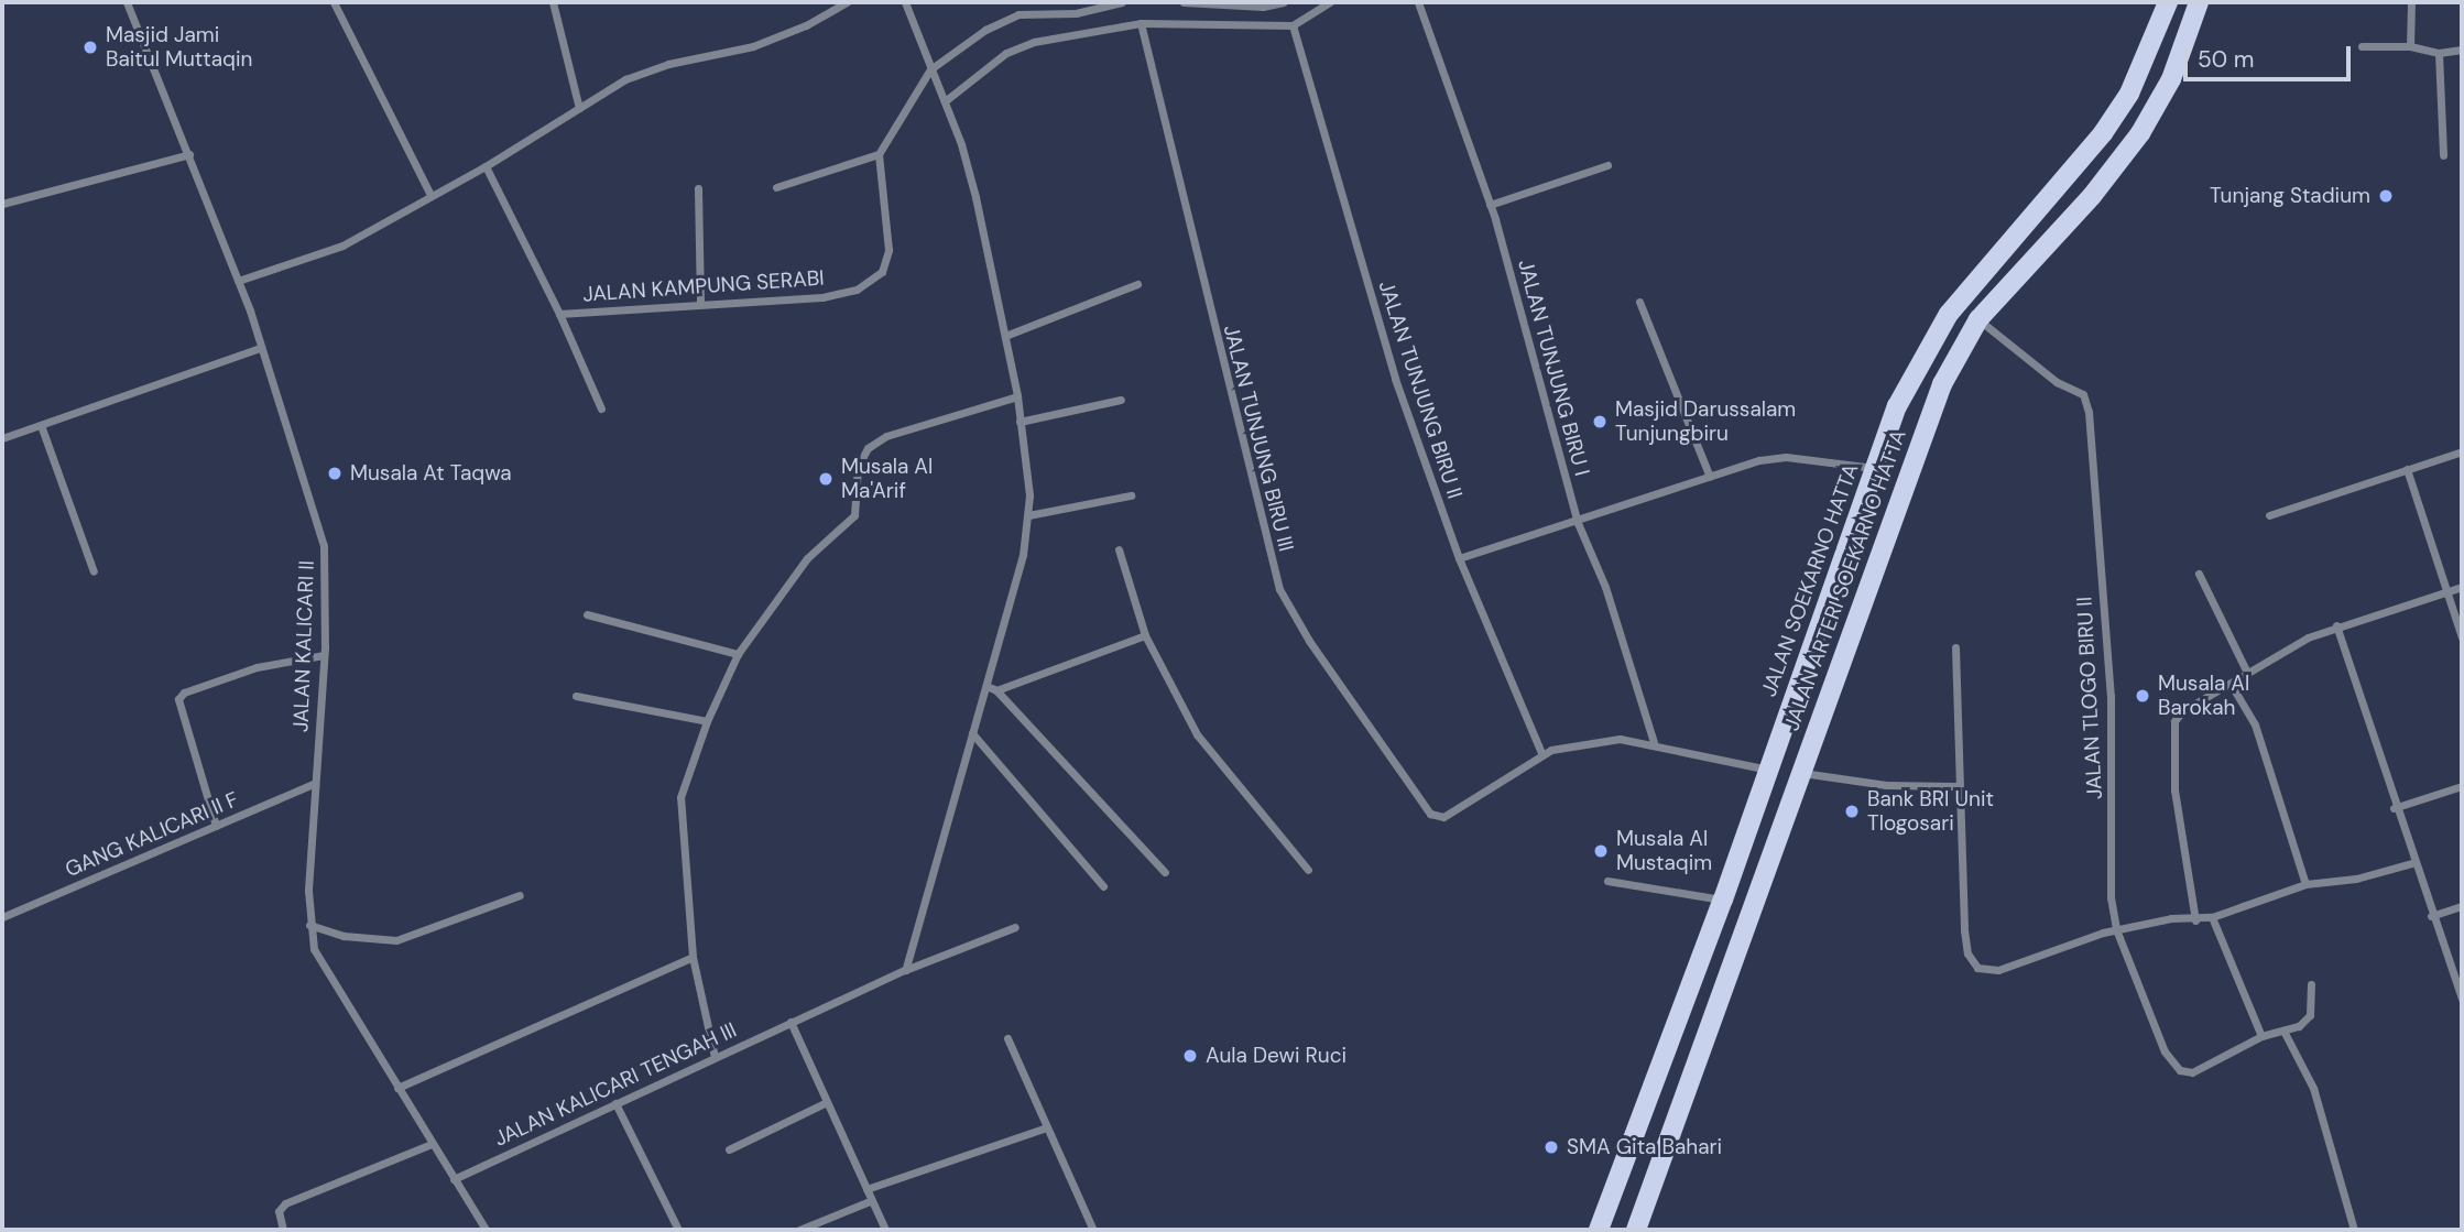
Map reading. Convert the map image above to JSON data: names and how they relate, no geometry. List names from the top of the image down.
{
  "streets": {
    "main road": ["JALAN SOEKARNO HATTA", "JALAN ARTERI SOEKARNO HATTA"],
    "street": [
      "JALAN KAMPUNG SERABI",
      "JALAN TUNJUNG BIRU I",
      "JALAN TUNJUNG BIRU II",
      "JALAN TUNJUNG BIRU III",
      "JALAN KALICARI II",
      "JALAN TLOGO BIRU II",
      "GANG KALICARI II F",
      "JALAN KALICARI TENGAH III"
    ]
  },
  "crossings": [
    ["JALAN TUNJUNG BIRU II", "JALAN TUNJUNG BIRU III"],
    ["JALAN ARTERI SOEKARNO HATTA", "JALAN TLOGO BIRU II"],
    ["JALAN KALICARI II", "GANG KALICARI II F"],
    ["JALAN KALICARI II", "JALAN KALICARI TENGAH III"]
  ],
  "places": [
    "Masjid Jami Baitul Muttaqin",
    "Tunjang Stadium",
    "Masjid Darussalam Tunjungbiru",
    "Musala At Taqwa",
    "Musala Al Ma'Arif",
    "Musala Al Barokah",
    "Bank BRI Unit Tlogosari",
    "Musala Al Mustaqim",
    "Aula Dewi Ruci",
    "SMA Gita Bahari"
  ],
  "scale_bar": "50 m"
}
